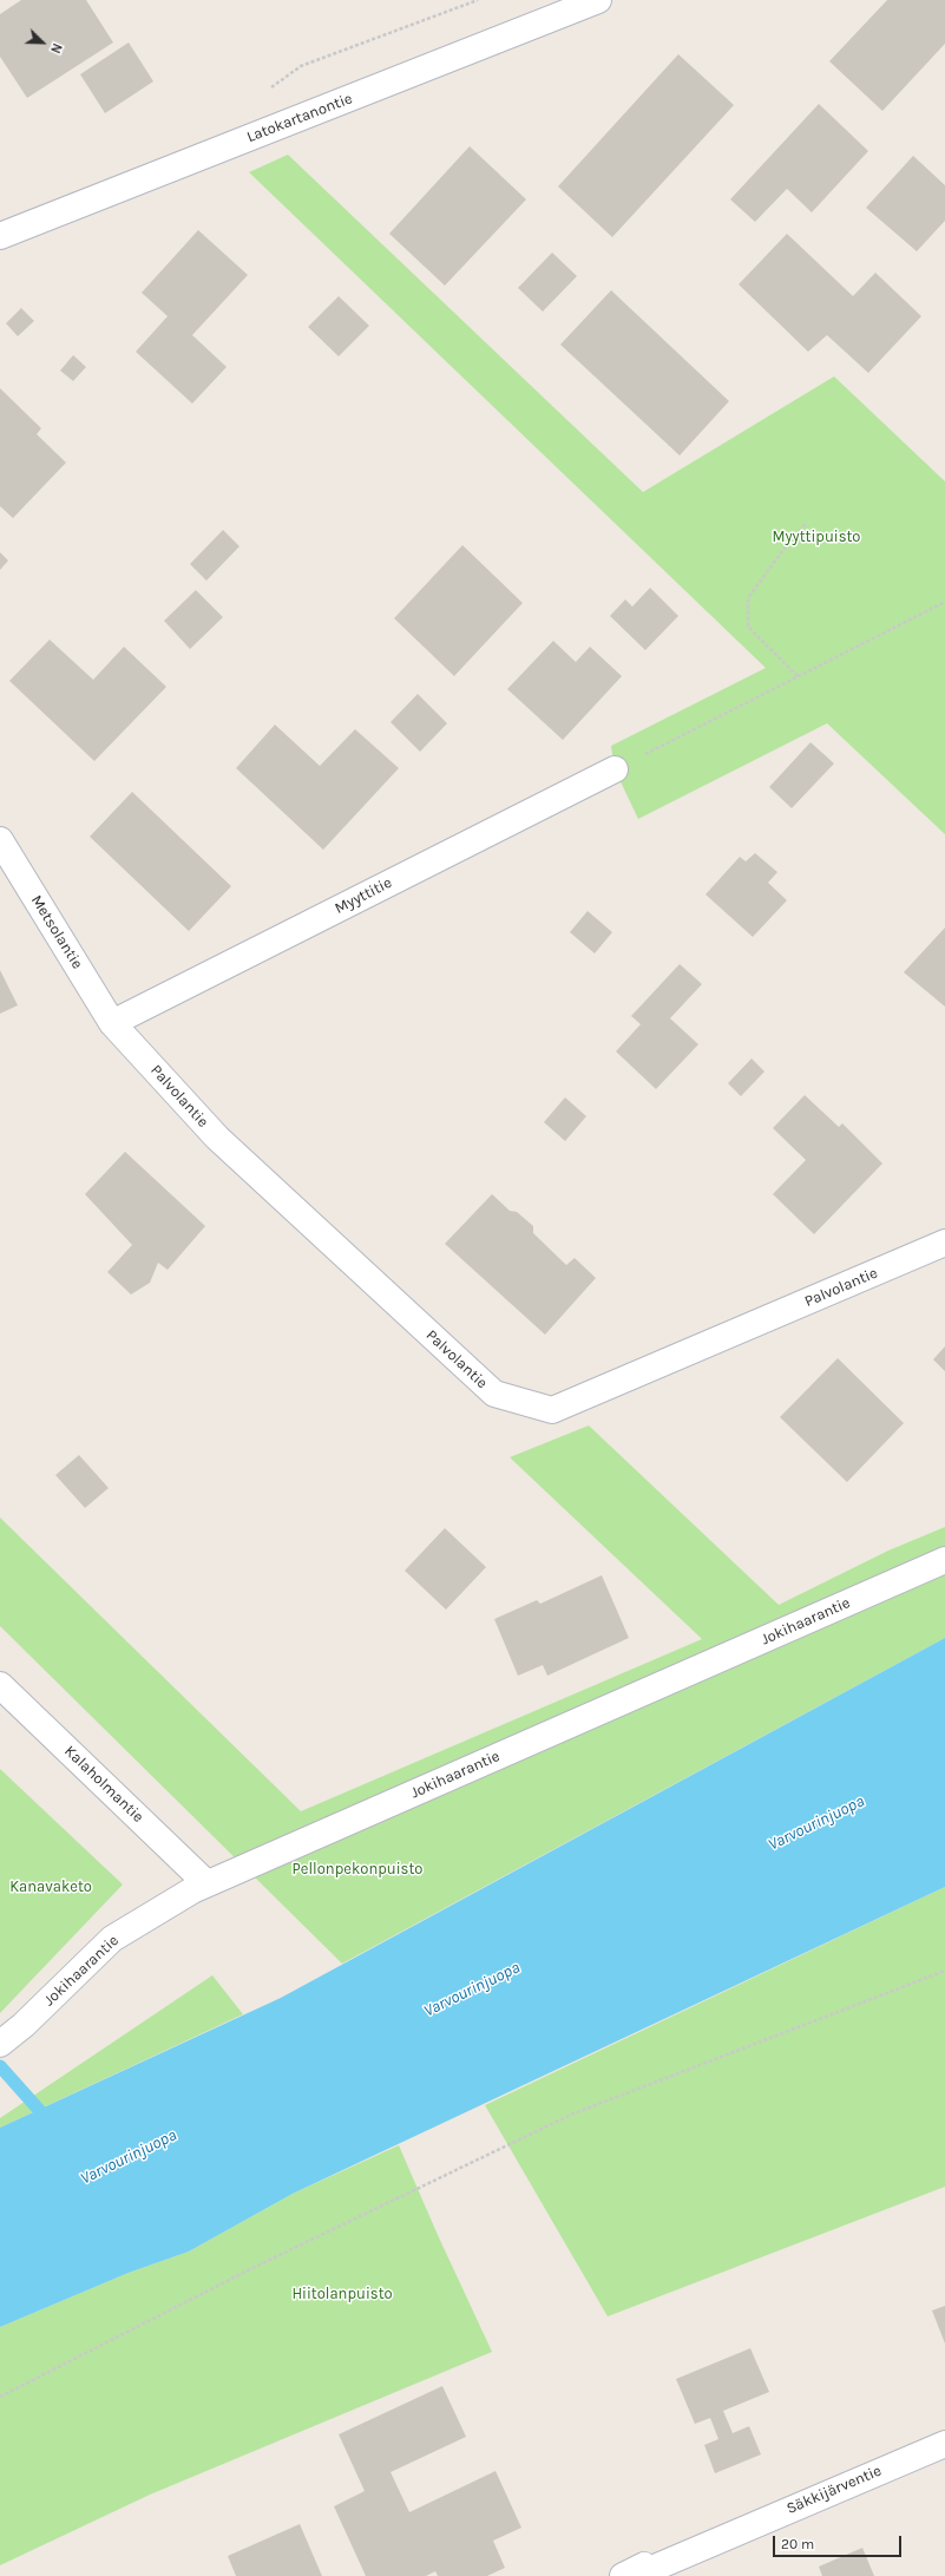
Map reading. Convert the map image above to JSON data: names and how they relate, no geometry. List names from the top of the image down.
{
  "streets": {
    "street": [
      "Latokartanontie",
      "Myyttitie",
      "Metsolantie",
      "Palvolantie",
      "Jokihaarantie",
      "Kalaholmantie",
      "Säkkijärventie"
    ]
  },
  "crossings": [
    ["Myyttitie", "Metsolantie"],
    ["Myyttitie", "Palvolantie"],
    ["Metsolantie", "Palvolantie"],
    ["Jokihaarantie", "Kalaholmantie"]
  ],
  "water": ["Varvourinjuopa"],
  "parks": [
    "Myyttipuisto",
    "Pellonpekonpuisto",
    "Kanavaketo",
    "Hiitolanpuisto"
  ],
  "scale_bar": "20 m",
  "north": "bottom right"
}
